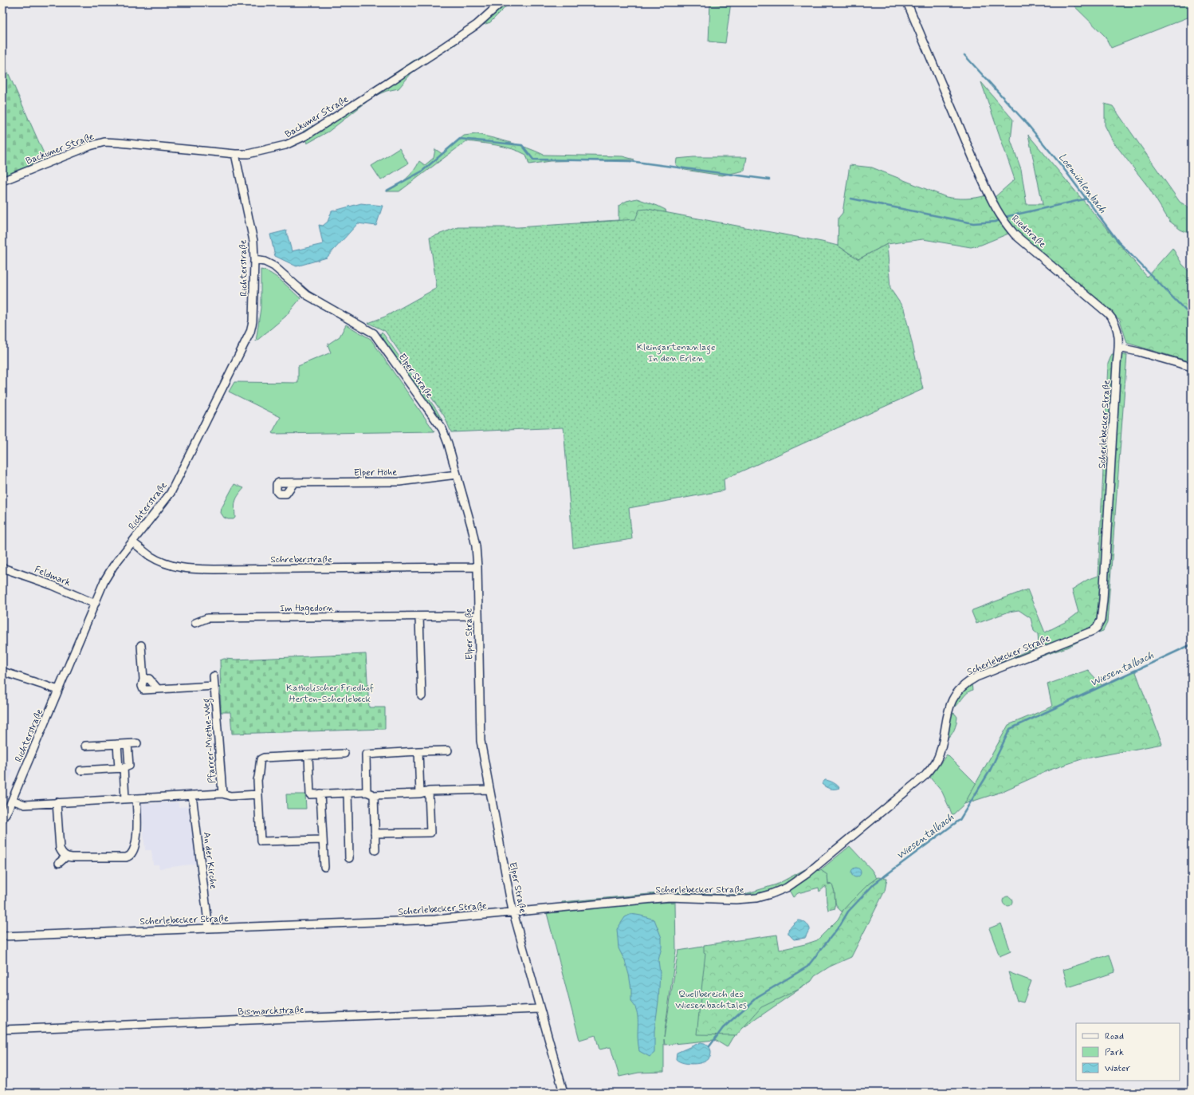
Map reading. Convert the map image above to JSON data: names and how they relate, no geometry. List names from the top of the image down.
{
  "streets": {
    "street": [
      "Backumer Straße",
      "Riedstraße",
      "Richterstraße",
      "Elper Straße",
      "Scherlebecker Straße",
      "Elper Höhe",
      "Schreberstraße",
      "Feldmark",
      "Im Hagedorn",
      "Pfarrer-Miethe-Weg",
      "An der Kirche",
      "Bismarckstraße"
    ]
  },
  "crossings": [
    ["Backumer Straße", "Richterstraße"],
    ["Riedstraße", "Scherlebecker Straße"],
    ["Richterstraße", "Elper Straße"],
    ["Richterstraße", "Schreberstraße"],
    ["Richterstraße", "Feldmark"],
    ["Elper Straße", "Scherlebecker Straße"],
    ["Elper Straße", "Elper Höhe"],
    ["Elper Straße", "Schreberstraße"],
    ["Elper Straße", "Im Hagedorn"],
    ["Elper Straße", "Bismarckstraße"],
    ["Scherlebecker Straße", "An der Kirche"]
  ],
  "water": ["Loemühlenbach", "Wiesentalbach"],
  "parks": ["Kleingartenanlage In den Erlen", "Katholischer Friedhof Herten-Scherlebeck", "Quellbereich des Wiesenbachtales"],
  "legend": ["Road", "Park", "Water"]
}
